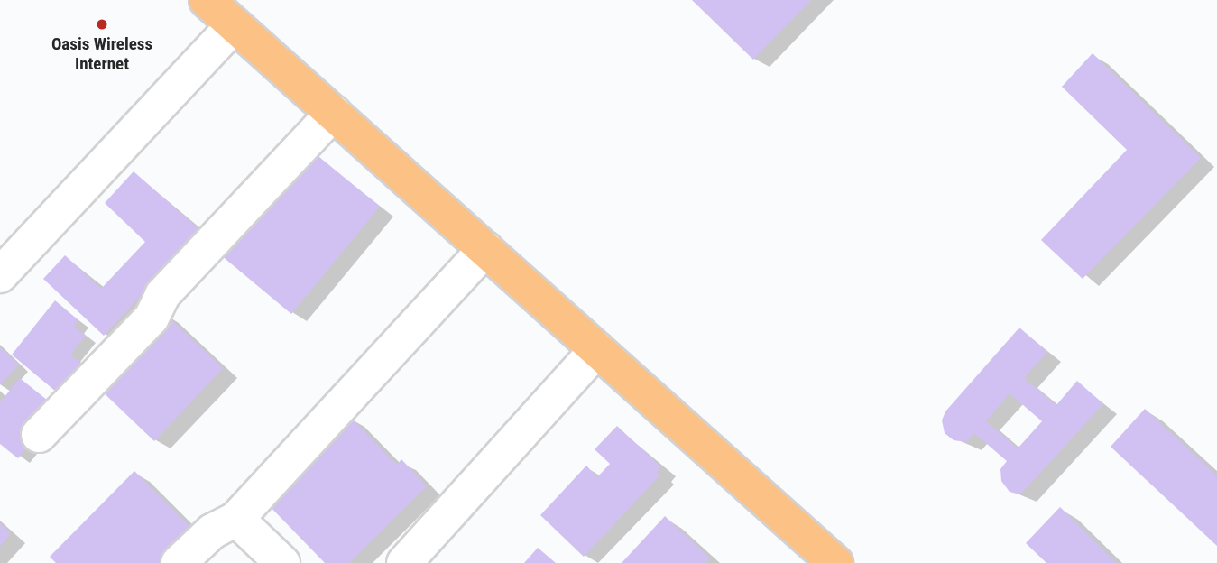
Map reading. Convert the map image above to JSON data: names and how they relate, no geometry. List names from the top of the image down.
{
  "places": ["Oasis Wireless Internet"]
}
